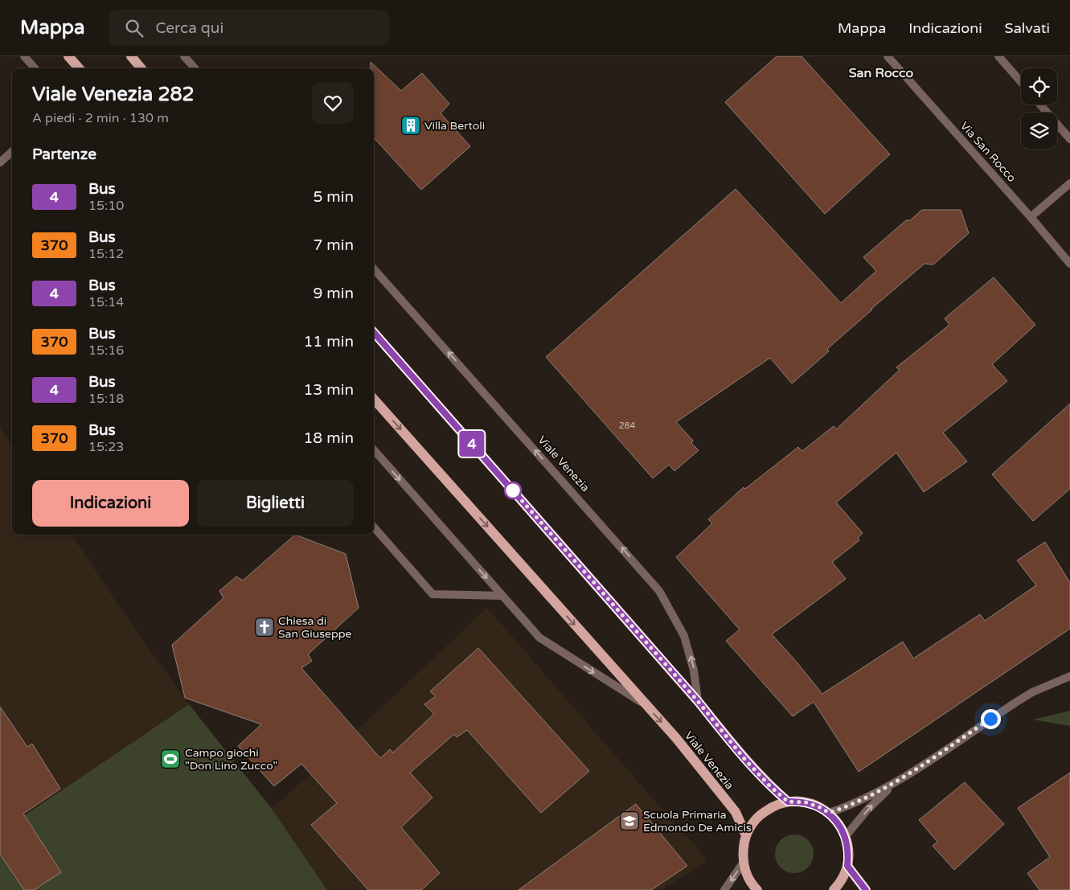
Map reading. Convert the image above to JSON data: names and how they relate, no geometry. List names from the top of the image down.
{
  "streets": {
    "main road": ["Viale Venezia"],
    "street": ["Via San Rocco"]
  },
  "districts": ["San Rocco"],
  "places": {
    "building": ["Villa Bertoli"],
    "church": ["Chiesa di San Giuseppe"],
    "sports": ["Campo giochi \"Don Lino Zucco\""],
    "school or university": ["Scuola Primaria Edmondo De Amicis"]
  },
  "lines": ["bus line 4"],
  "house_numbers": ["284"],
  "page": {
    "header": "Mappa",
    "search": "Cerca qui",
    "nav": ["Mappa", "Indicazioni", "Salvati"],
    "on_map": "4",
    "heading": [
      ["Viale Venezia 282", "A piedi · 2 min · 130 m"],
      "Partenze"
    ],
    "list": [
      {
        "mark": "4",
        "name": "Bus",
        "note": "15:10",
        "value": "5 min"
      },
      {
        "mark": "370",
        "name": "Bus",
        "note": "15:12",
        "value": "7 min"
      },
      {
        "mark": "4",
        "name": "Bus",
        "note": "15:14",
        "value": "9 min"
      },
      {
        "mark": "370",
        "name": "Bus",
        "note": "15:16",
        "value": "11 min"
      },
      {
        "mark": "4",
        "name": "Bus",
        "note": "15:18",
        "value": "13 min"
      },
      {
        "mark": "370",
        "name": "Bus",
        "note": "15:23",
        "value": "18 min"
      }
    ],
    "buttons": ["Indicazioni", "Biglietti"]
  }
}
